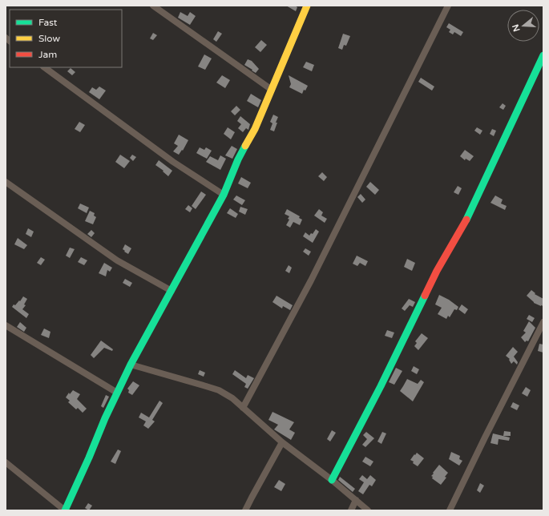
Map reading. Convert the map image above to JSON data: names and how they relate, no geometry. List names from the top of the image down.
{
  "legend": ["Fast", "Slow", "Jam"],
  "north": "left"
}
